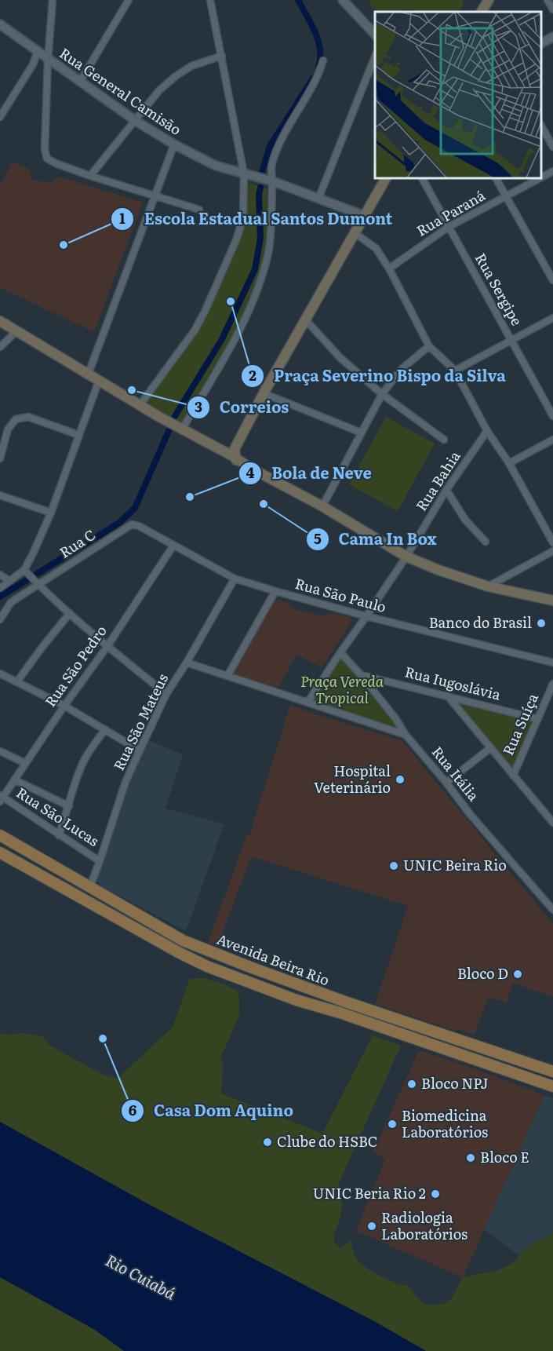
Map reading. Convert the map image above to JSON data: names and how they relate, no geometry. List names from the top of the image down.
{
  "streets": {
    "main road": ["Avenida Beira Rio"],
    "street": [
      "Rua General Camisão",
      "Rua Paraná",
      "Rua Sergipe",
      "Rua Bahia",
      "Rua C",
      "Rua São Paulo",
      "Rua São Pedro",
      "Rua Iugoslávia",
      "Rua São Mateus",
      "Rua Suíça",
      "Rua Itália",
      "Rua São Lucas"
    ]
  },
  "crossings": [
    ["Rua Paraná", "Rua Sergipe"],
    ["Rua Bahia", "Rua São Paulo"],
    ["Rua Bahia", "Rua Itália"],
    ["Rua C", "Rua São Paulo"],
    ["Rua São Paulo", "Rua São Pedro"],
    ["Rua São Paulo", "Rua São Mateus"],
    ["Rua São Pedro", "Rua São Lucas"],
    ["Rua Iugoslávia", "Rua Suíça"],
    ["Rua Iugoslávia", "Rua Itália"],
    ["Rua São Mateus", "Rua São Lucas"],
    ["Rua São Mateus", "Avenida Beira Rio"]
  ],
  "water": ["Rio Cuiabá"],
  "parks": ["Praça Vereda Tropical"],
  "places": [
    "Escola Estadual Santos Dumont",
    "Praça Severino Bispo da Silva",
    "Correios",
    "Bola de Neve",
    "Cama In Box",
    "Banco do Brasil",
    "Hospital Veterinário",
    "UNIC Beira Rio",
    "Bloco D",
    "Casa Dom Aquino",
    "Bloco NPJ",
    "Biomedicina Laboratórios",
    "Clube do HSBC",
    "Bloco E",
    "UNIC Beria Rio 2",
    "Radiologia Laboratórios"
  ]
}
